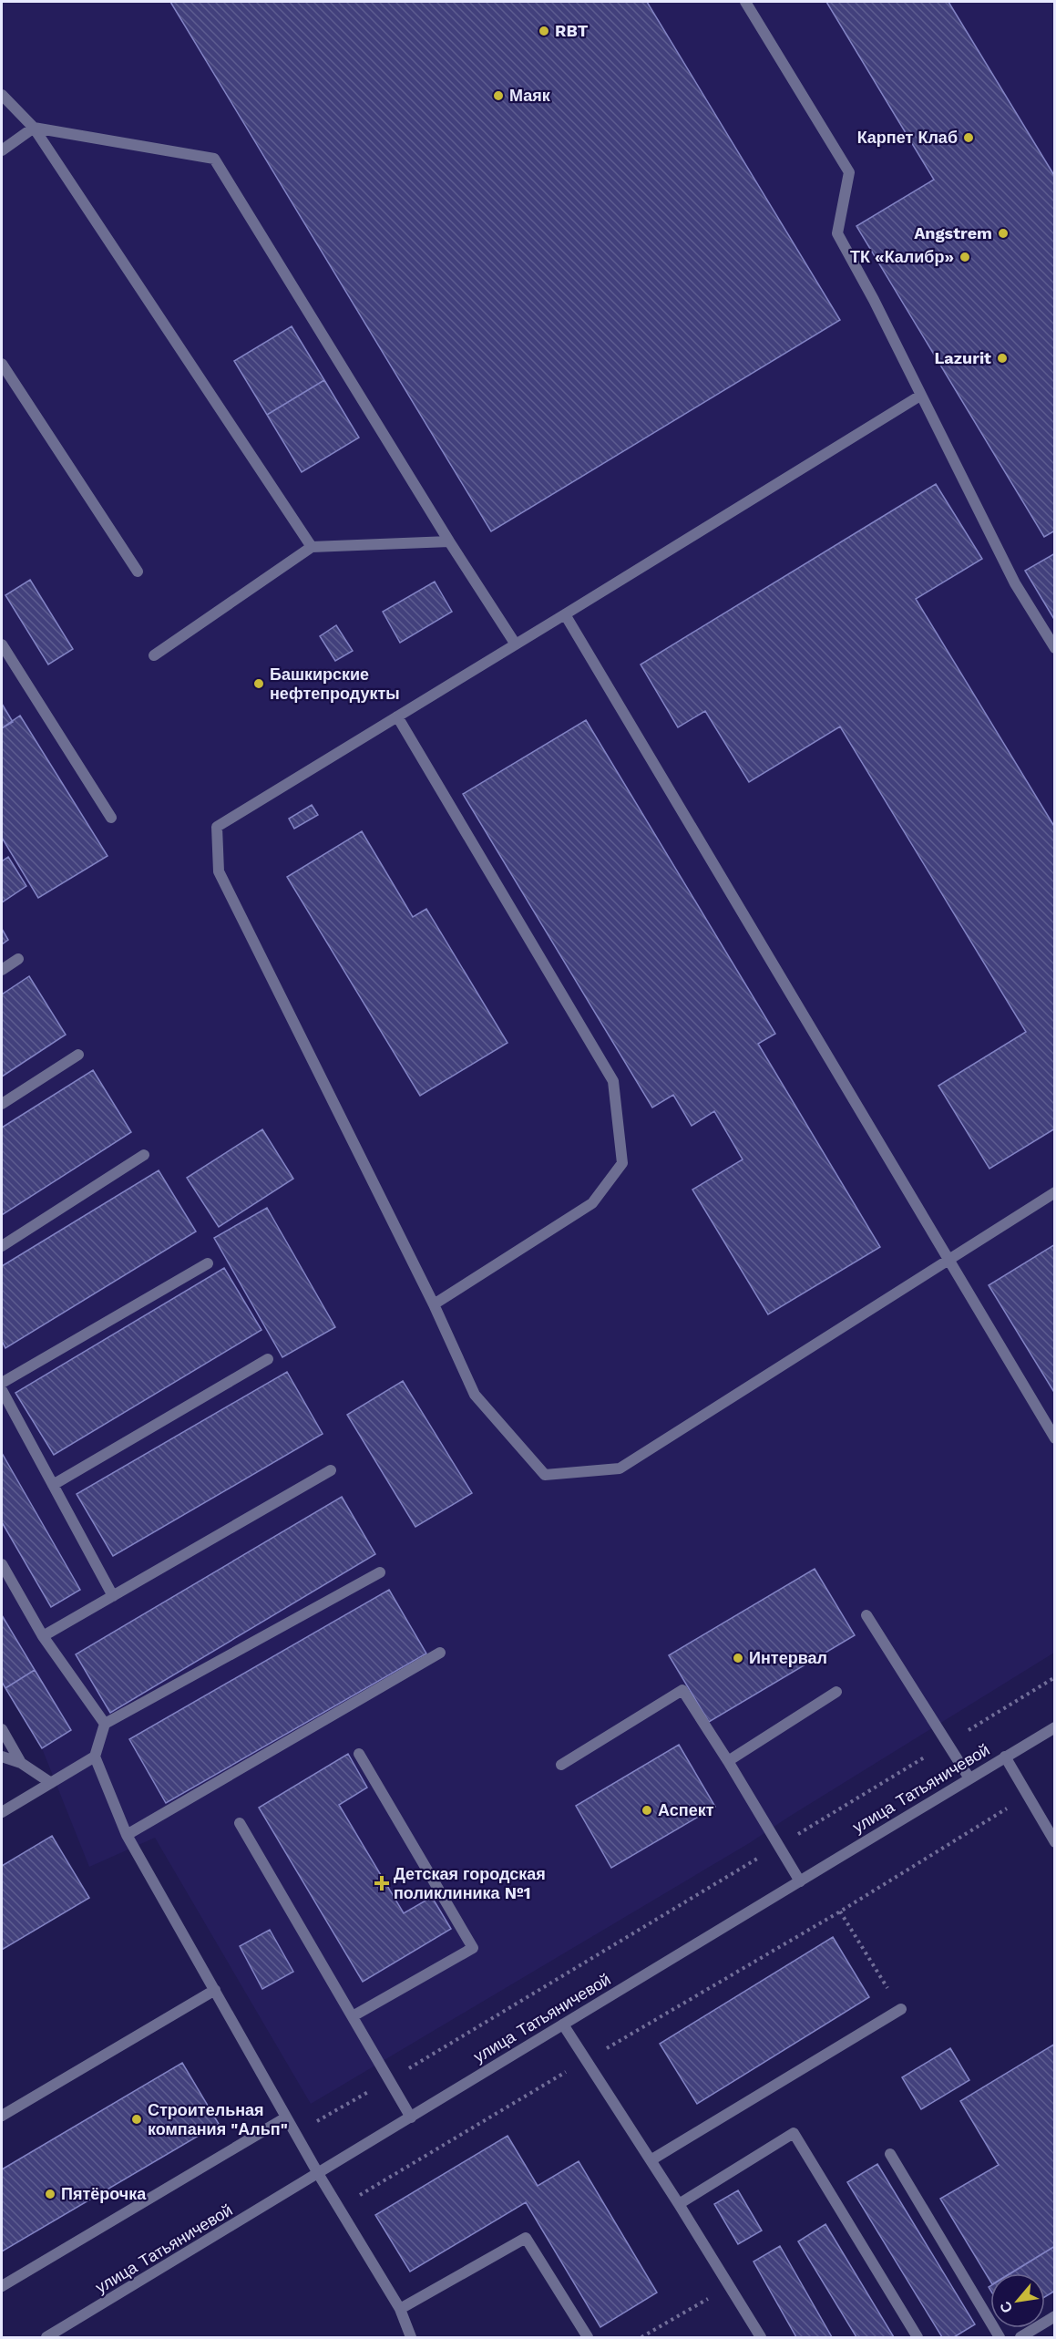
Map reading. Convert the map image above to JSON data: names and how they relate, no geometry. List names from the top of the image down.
{
  "streets": {
    "street": ["улица Татьяничевой"]
  },
  "places": {
    "other": [
      "RBT",
      "Маяк",
      "Карпет Клаб",
      "Angstrem",
      "ТК «Калибр»",
      "Lazurit",
      "Башкирские нефтепродукты",
      "Интервал",
      "Аспект",
      "Строительная компания \"Альп\"",
      "Пятёрочка"
    ],
    "health": ["Детская городская поликлиника №1"]
  },
  "north": "bottom left"
}
